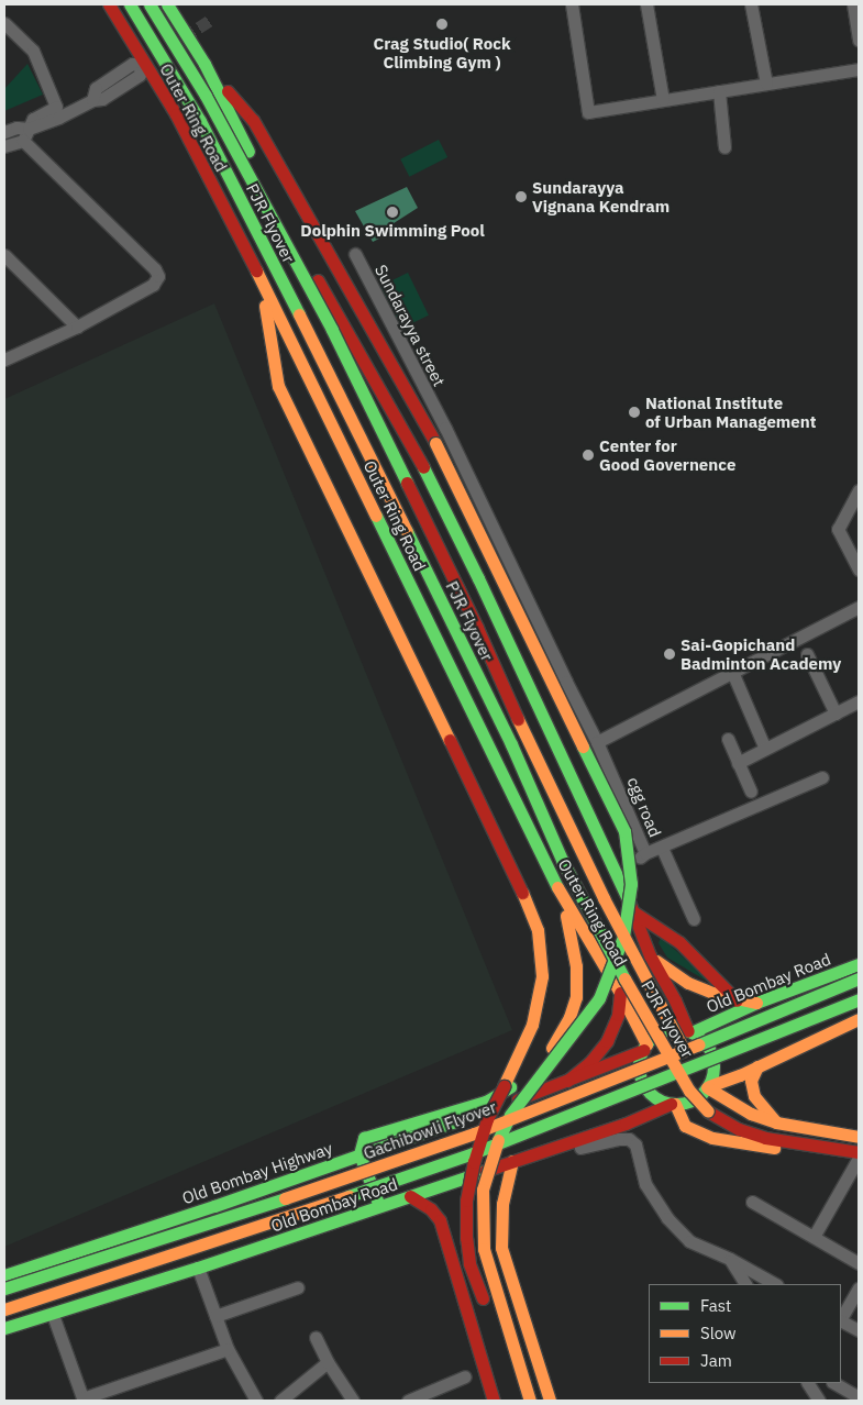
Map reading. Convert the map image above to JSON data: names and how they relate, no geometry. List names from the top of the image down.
{
  "streets": {
    "main road": [
      "Outer Ring Road",
      "PJR Flyover",
      "Old Bombay Road",
      "Gachibowli Flyover",
      "Old Bombay Highway"
    ],
    "street": ["Sundarayya street", "cgg road"]
  },
  "crossings": [
    ["Outer Ring Road", "cgg road"],
    ["Outer Ring Road", "Old Bombay Road"],
    ["Outer Ring Road", "Old Bombay Highway"],
    ["Sundarayya street", "cgg road"],
    ["Old Bombay Road", "Old Bombay Highway"]
  ],
  "places": [
    "Crag Studio( Rock Climbing Gym )",
    "Sundarayya Vignana Kendram",
    "Dolphin Swimming Pool",
    "National Institute of Urban Management",
    "Center for Good Governence",
    "Sai-Gopichand Badminton Academy"
  ],
  "legend": ["Fast", "Slow", "Jam"]
}
